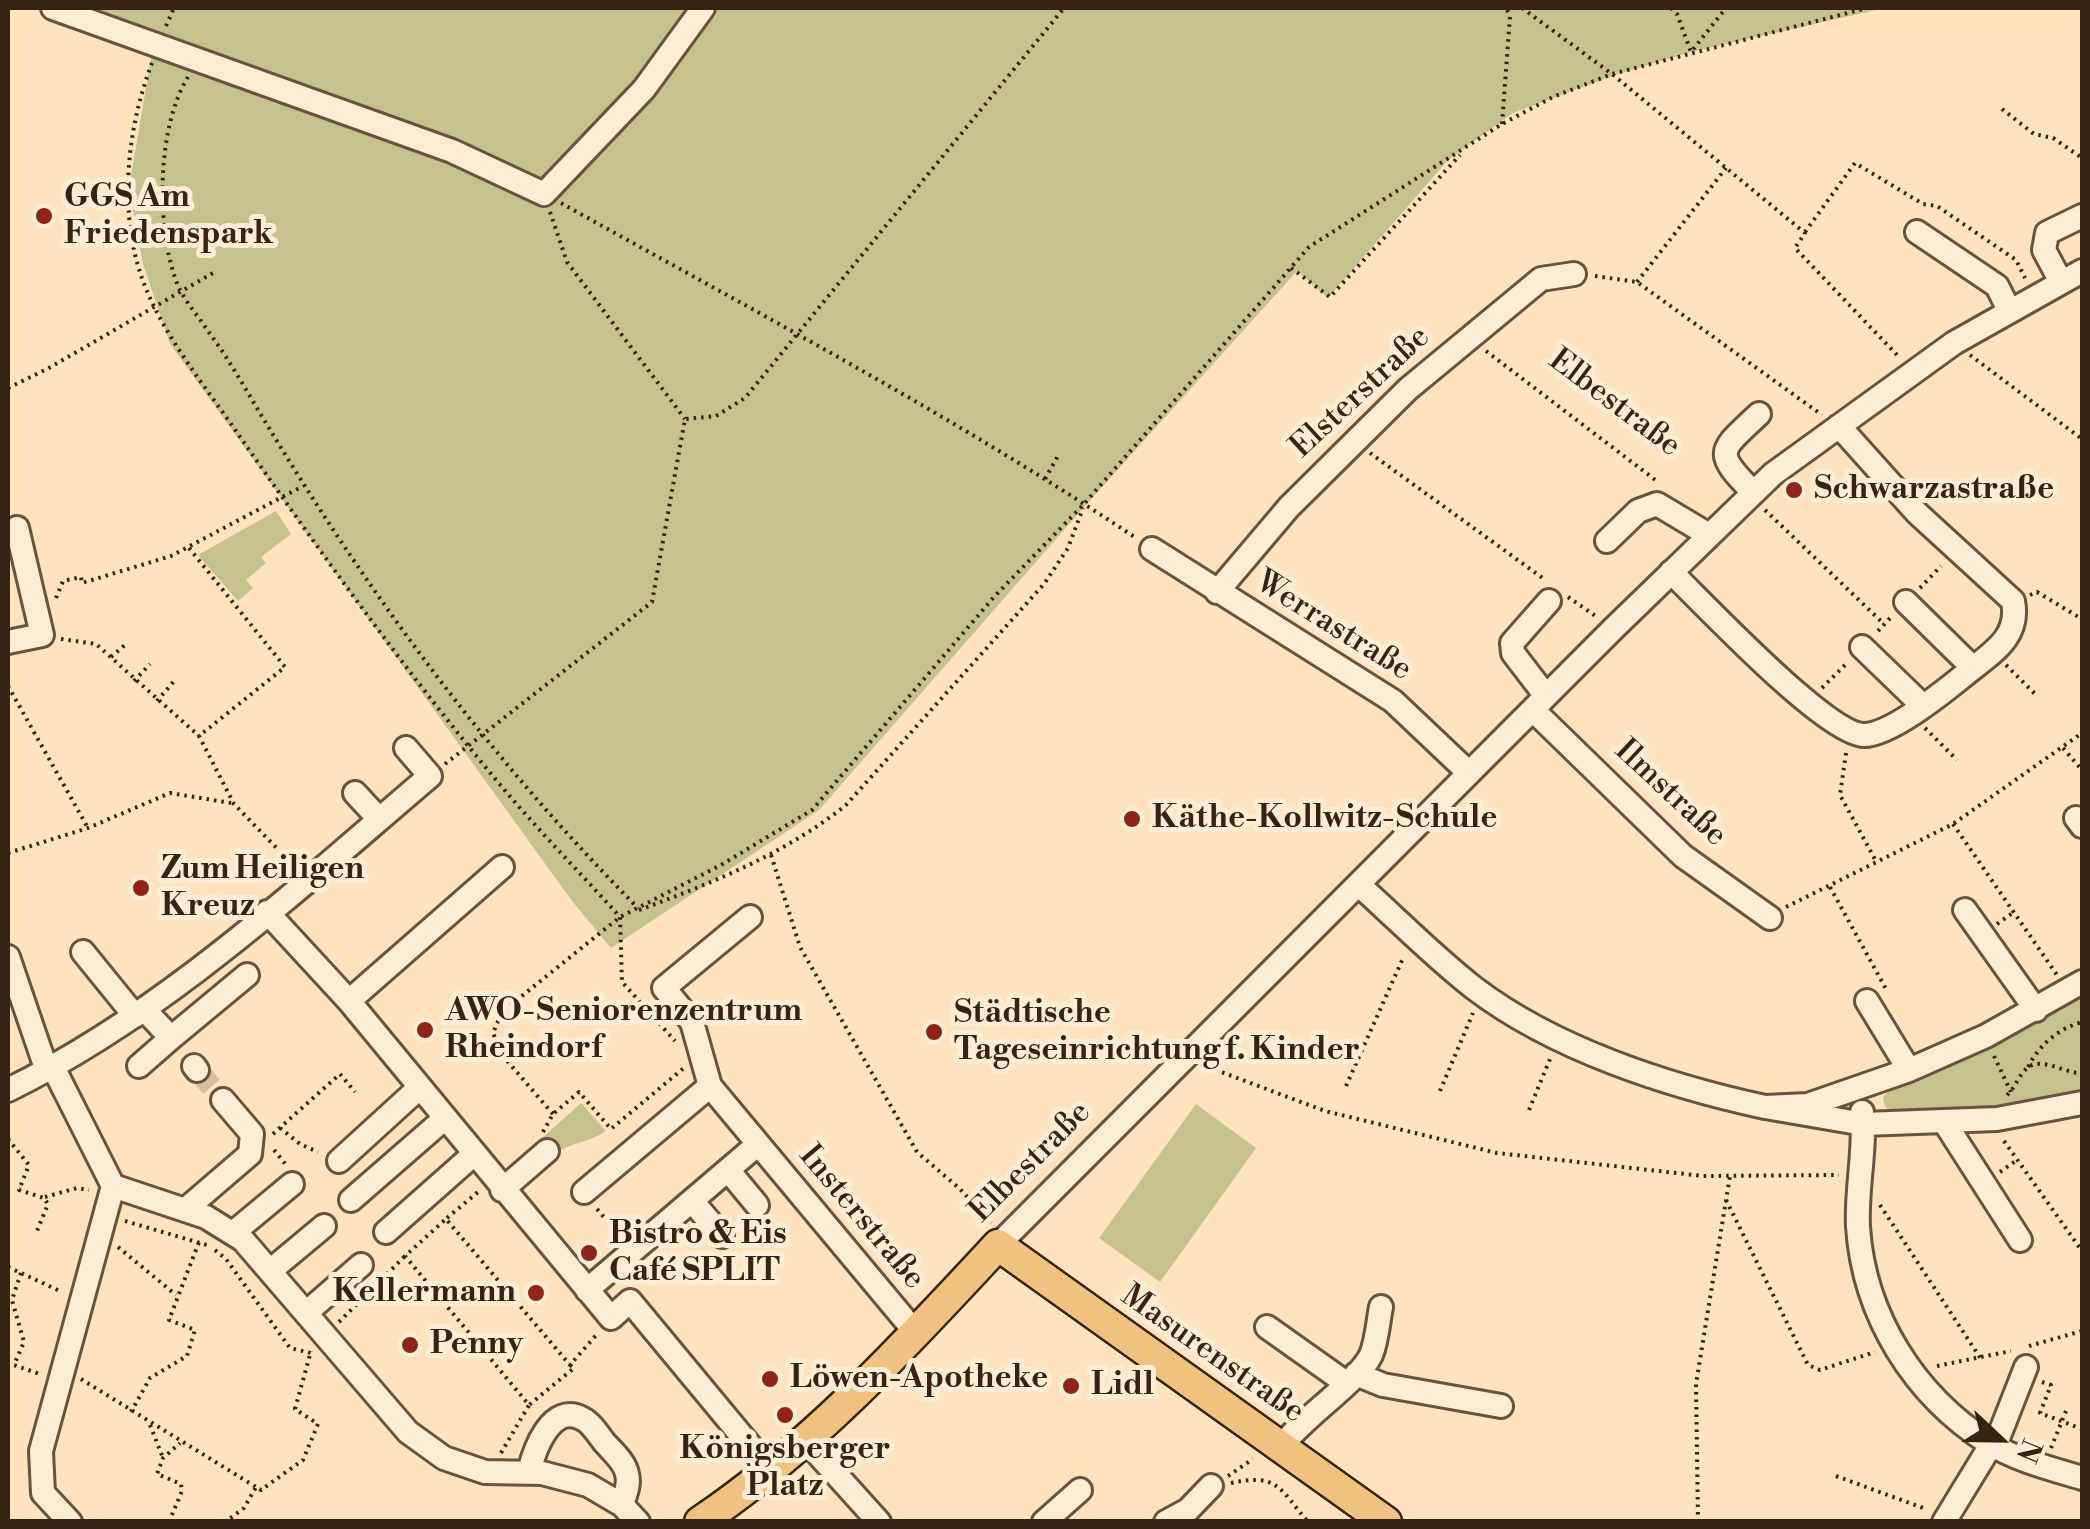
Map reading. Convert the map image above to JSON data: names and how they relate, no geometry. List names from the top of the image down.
{
  "streets": {
    "main road": ["Elbestraße", "Masurenstraße"],
    "street": [
      "Elsterstraße",
      "Werrastraße",
      "Ilmstraße",
      "Insterstraße"
    ]
  },
  "crossings": [
    ["Elsterstraße", "Elbestraße"],
    ["Elsterstraße", "Werrastraße"],
    ["Elbestraße", "Werrastraße"],
    ["Elbestraße", "Ilmstraße"],
    ["Elbestraße", "Insterstraße"],
    ["Elbestraße", "Masurenstraße"]
  ],
  "places": [
    "GGS Am Friedenspark",
    "Schwarzastraße",
    "Käthe-Kollwitz-Schule",
    "Zum Heiligen Kreuz",
    "AWO-Seniorenzentrum Rheindorf",
    "Städtische Tageseinrichtung f. Kinder",
    "Bistro & Eis Café SPLIT",
    "Kellermann",
    "Penny",
    "Löwen-Apotheke",
    "Lidl",
    "Königsberger Platz"
  ],
  "north": "right"
}
